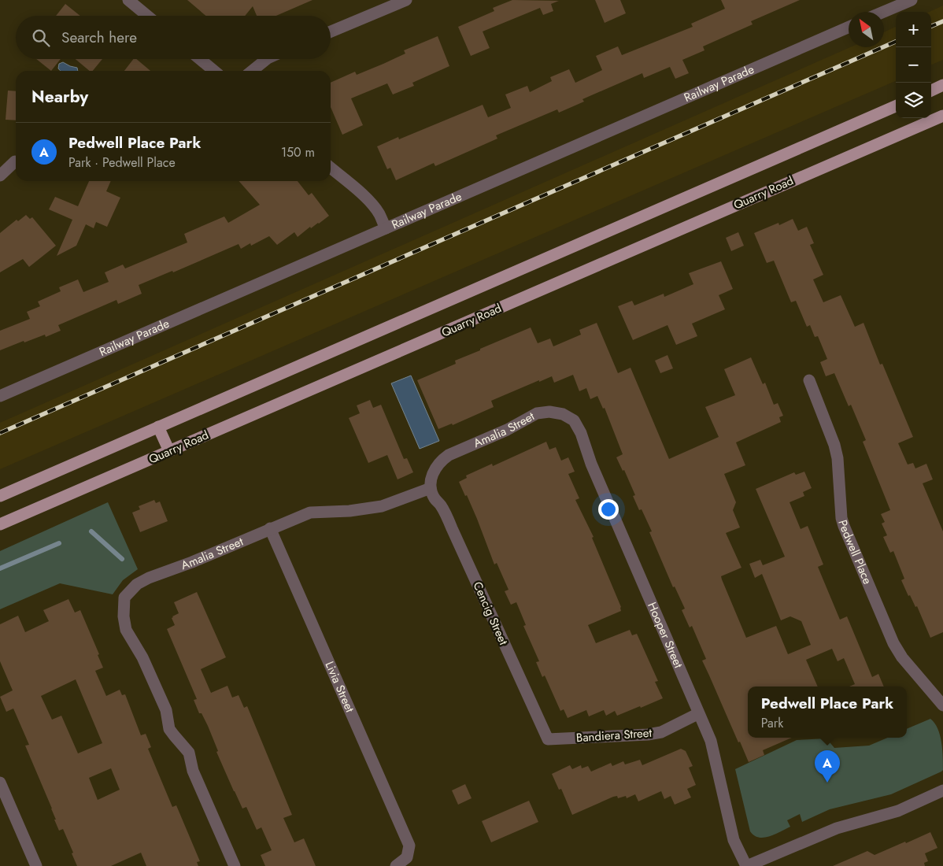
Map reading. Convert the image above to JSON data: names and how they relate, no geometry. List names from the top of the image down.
{
  "streets": {
    "main road": ["Quarry Road"],
    "street": [
      "Railway Parade",
      "Amalia Street",
      "Pedwell Place",
      "Cencig Street",
      "Hooper Street",
      "Livia Street",
      "Bandiera Street"
    ]
  },
  "crossings": [
    ["Amalia Street", "Cencig Street"],
    ["Amalia Street", "Hooper Street"],
    ["Amalia Street", "Livia Street"],
    ["Cencig Street", "Bandiera Street"],
    ["Hooper Street", "Bandiera Street"]
  ],
  "north": "top left",
  "page": {
    "map_buttons": ["+", "−"],
    "search": "Search here",
    "heading": "Nearby",
    "list": [
      {
        "mark": "A",
        "name": "Pedwell Place Park",
        "note": "Park · Pedwell Place",
        "value": "150 m"
      }
    ],
    "popup": ["Pedwell Place Park", "Park"],
    "pins": "A"
  }
}
